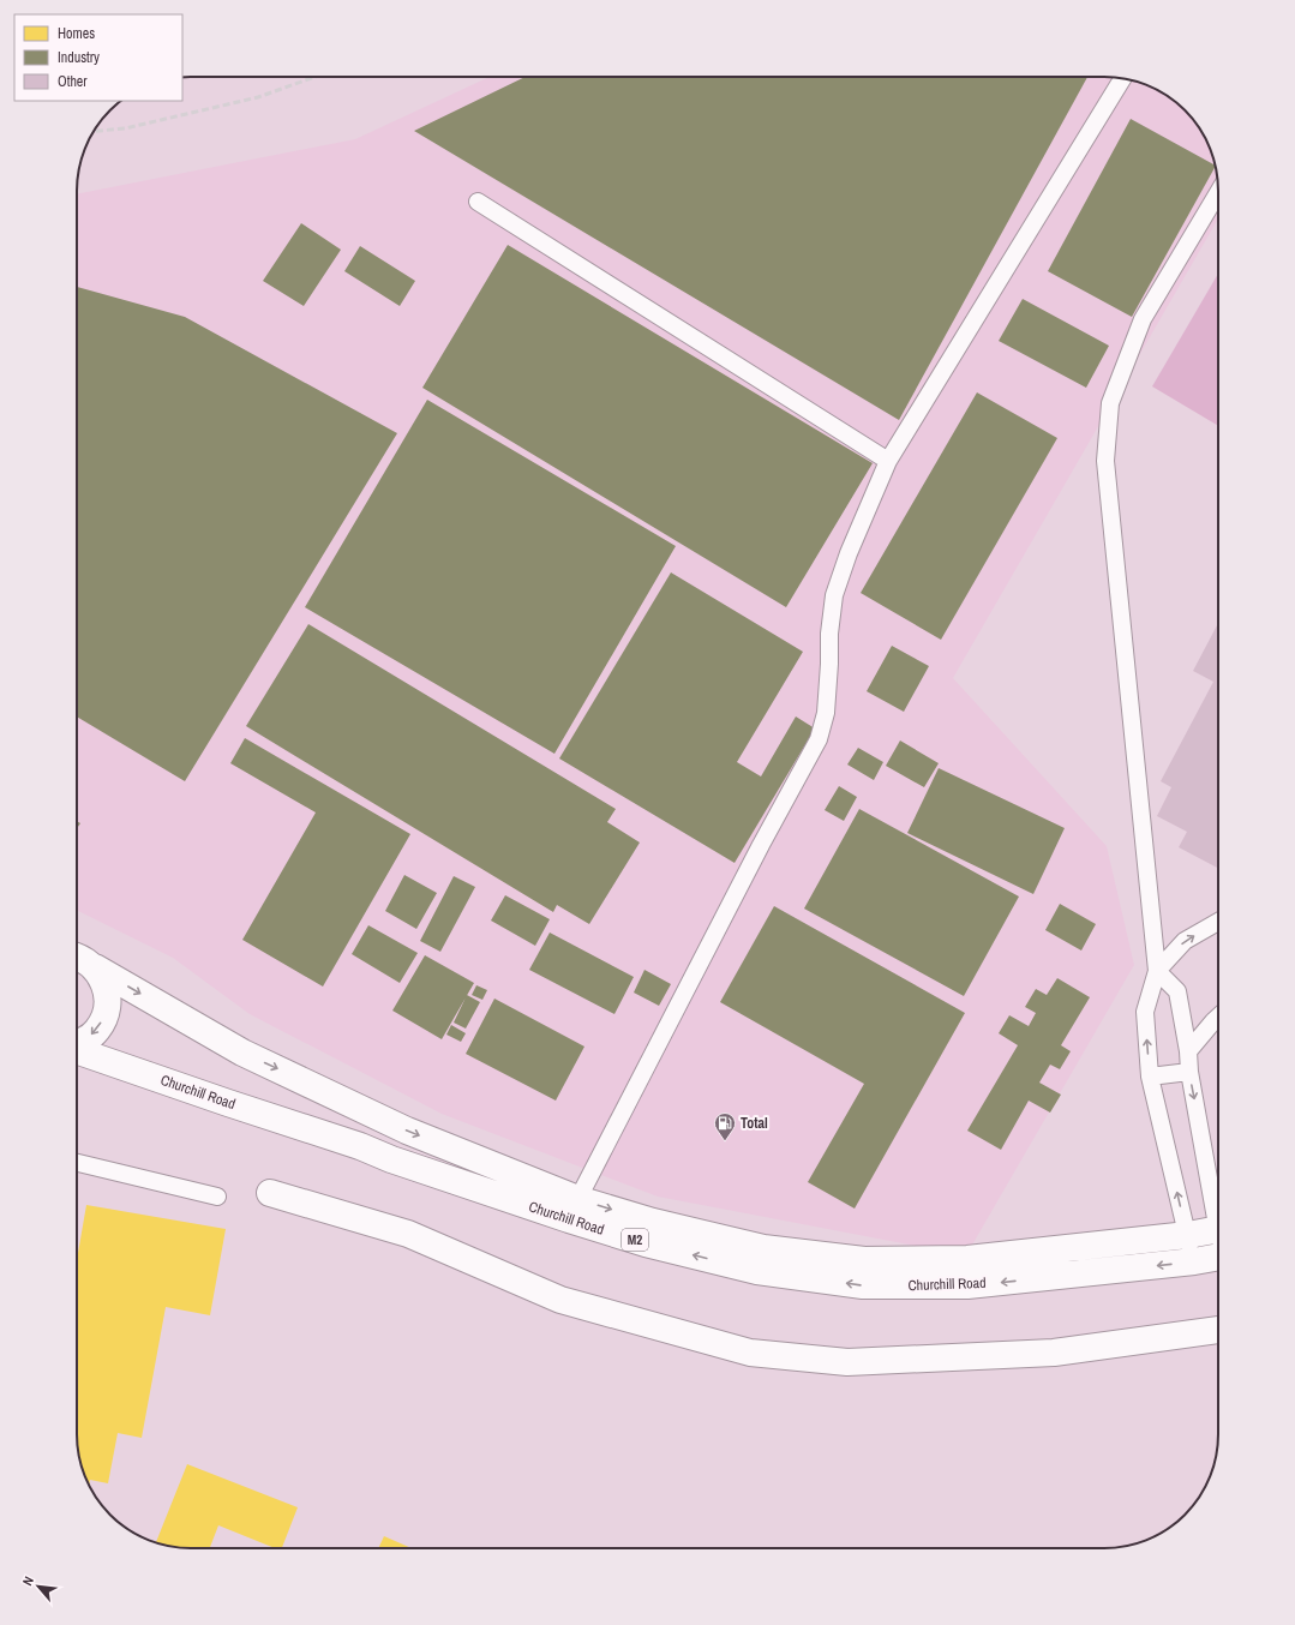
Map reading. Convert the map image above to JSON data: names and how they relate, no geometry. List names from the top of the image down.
{
  "streets": {
    "main road": ["Churchill Road", "M2"]
  },
  "places": {
    "fuel station": ["Total"]
  },
  "legend": ["Homes", "Industry", "Other"],
  "north": "top left"
}
